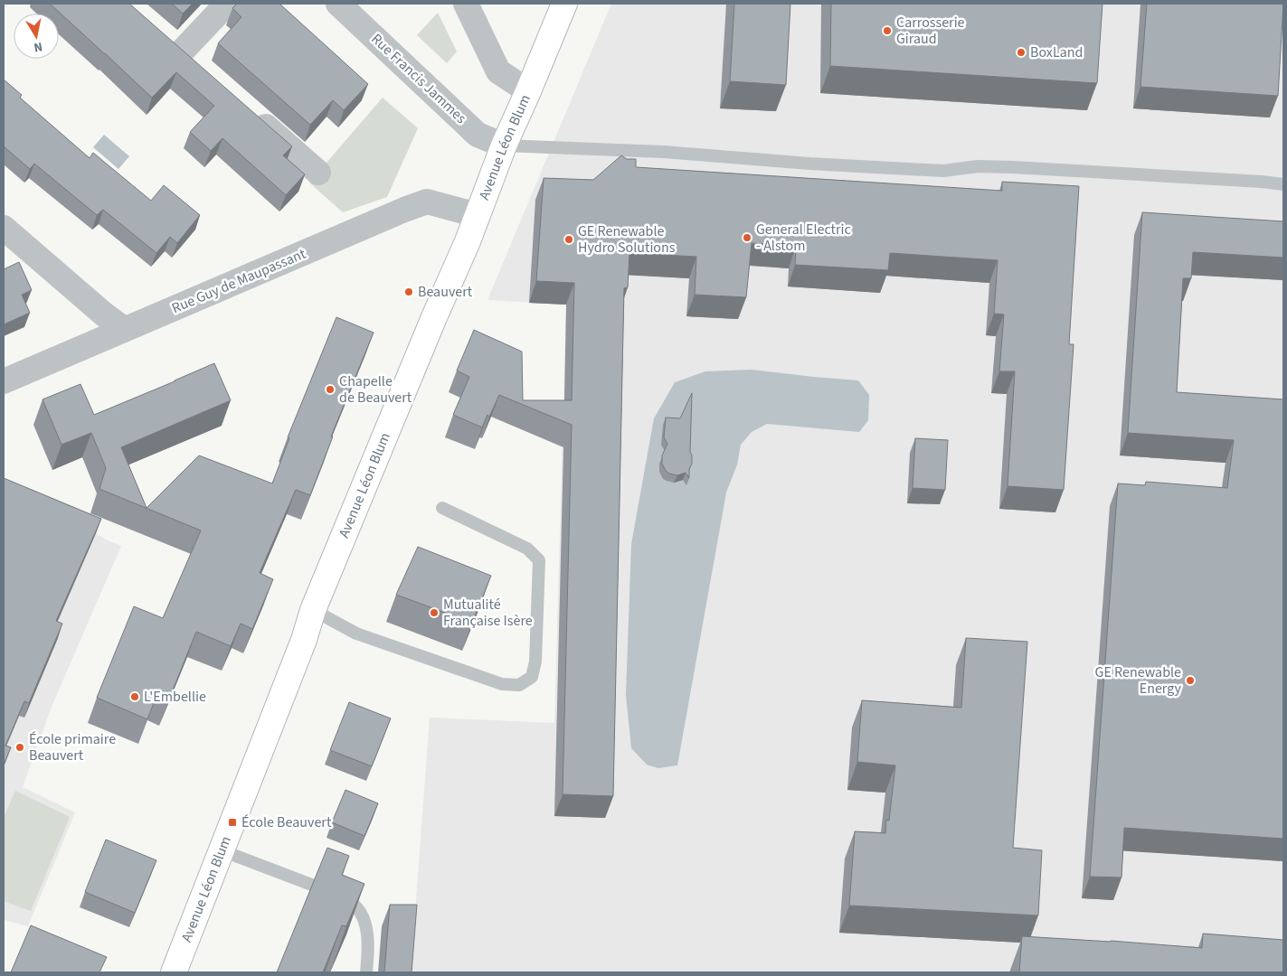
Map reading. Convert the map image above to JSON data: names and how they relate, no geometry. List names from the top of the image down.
{
  "streets": {
    "street": ["Rue Francis Jammes", "Avenue Léon Blum", "Rue Guy de Maupassant"]
  },
  "crossings": [
    ["Rue Francis Jammes", "Avenue Léon Blum"],
    ["Avenue Léon Blum", "Rue Guy de Maupassant"]
  ],
  "places": {
    "other": [
      "Carrosserie Giraud",
      "BoxLand",
      "General Electric - Alstom",
      "GE Renewable Hydro Solutions",
      "Beauvert",
      "Chapelle de Beauvert",
      "Mutualité Française Isère",
      "GE Renewable Energy",
      "L'Embellie",
      "École primaire Beauvert"
    ],
    "transit": ["École Beauvert"]
  },
  "north": "bottom"
}
